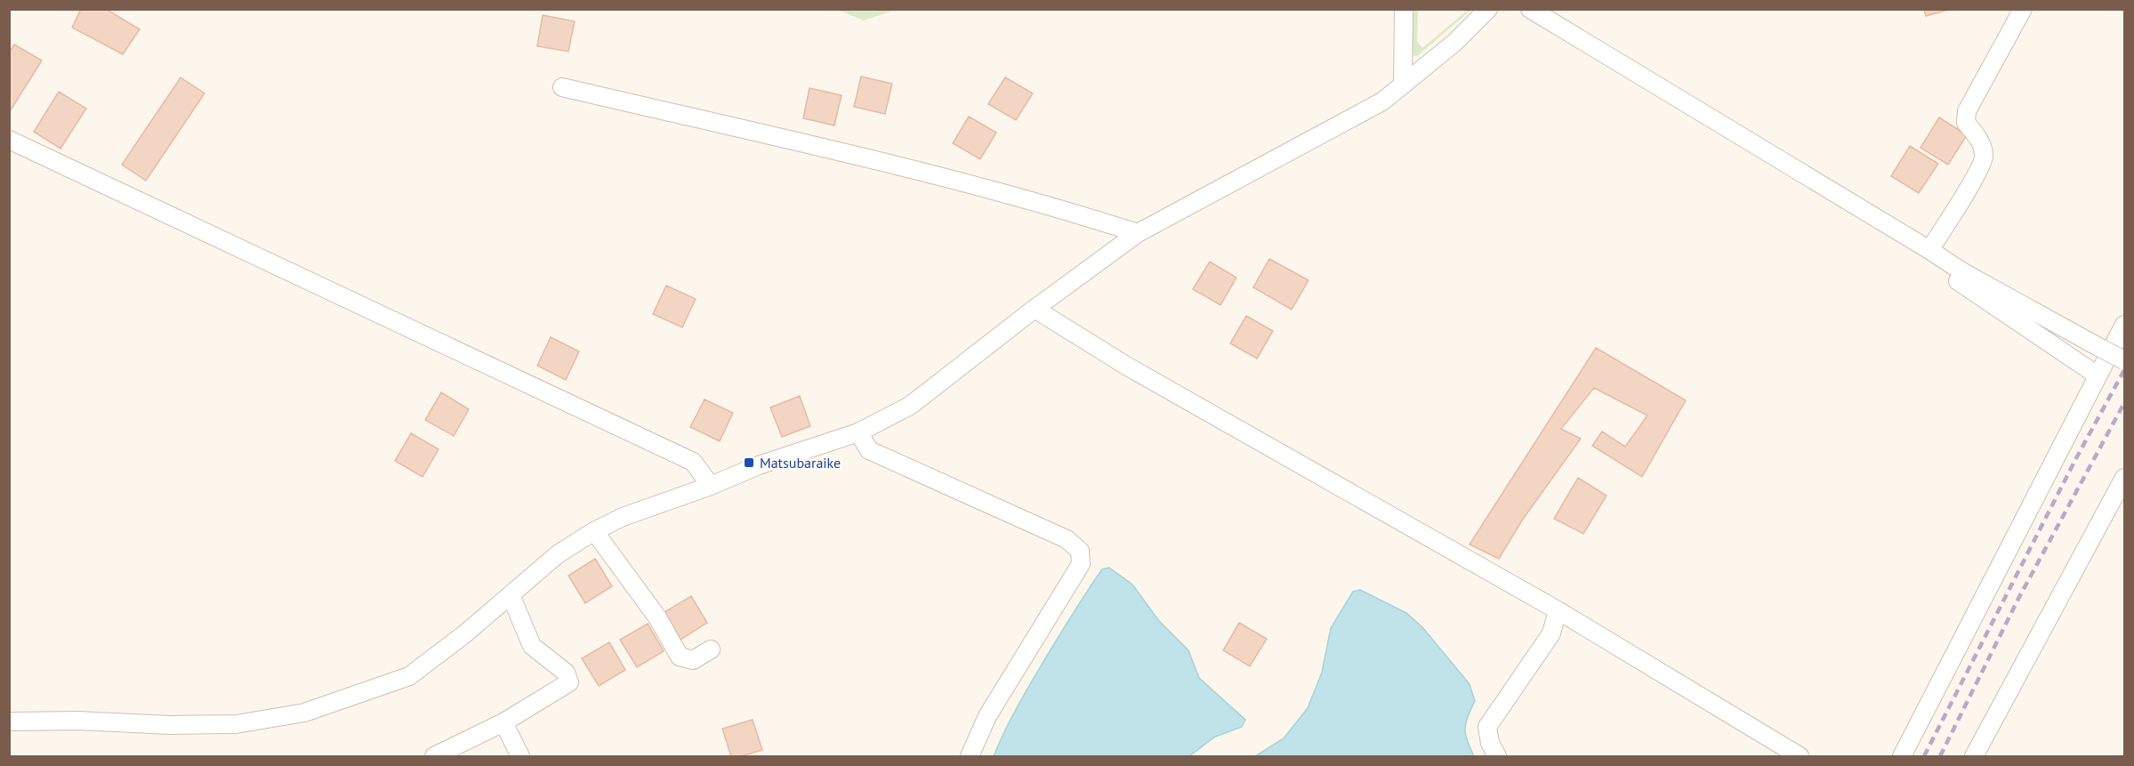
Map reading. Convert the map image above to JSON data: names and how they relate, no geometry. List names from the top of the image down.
{
  "places": {
    "transit": ["Matsubaraike"]
  }
}
